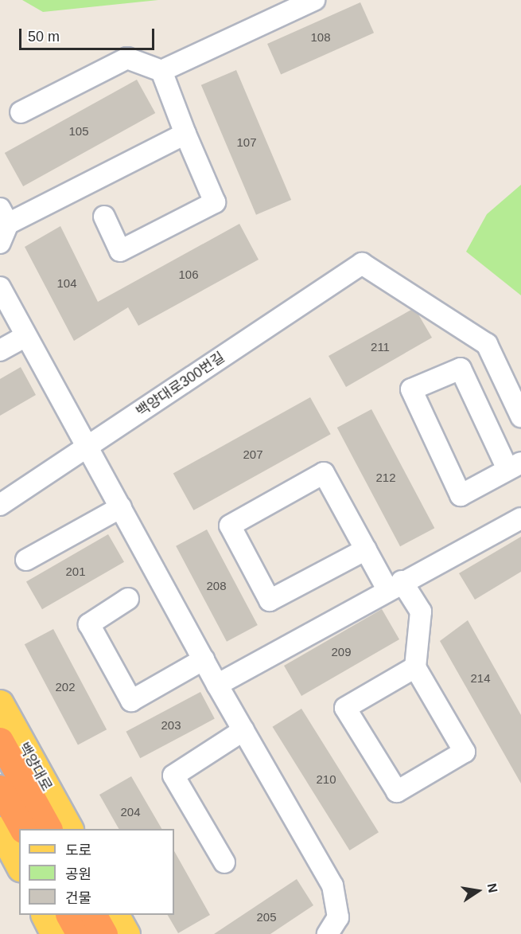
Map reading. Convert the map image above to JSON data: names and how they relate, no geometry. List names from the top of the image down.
{
  "streets": {
    "main road": ["백양대로"],
    "street": ["백양대로300번길"]
  },
  "house_numbers": [
    "108",
    "105",
    "107",
    "106",
    "104",
    "211",
    "207",
    "212",
    "201",
    "208",
    "209",
    "214",
    "202",
    "203",
    "210",
    "204",
    "205"
  ],
  "legend": ["도로", "공원", "건물"],
  "scale_bar": "50 m",
  "north": "right"
}
